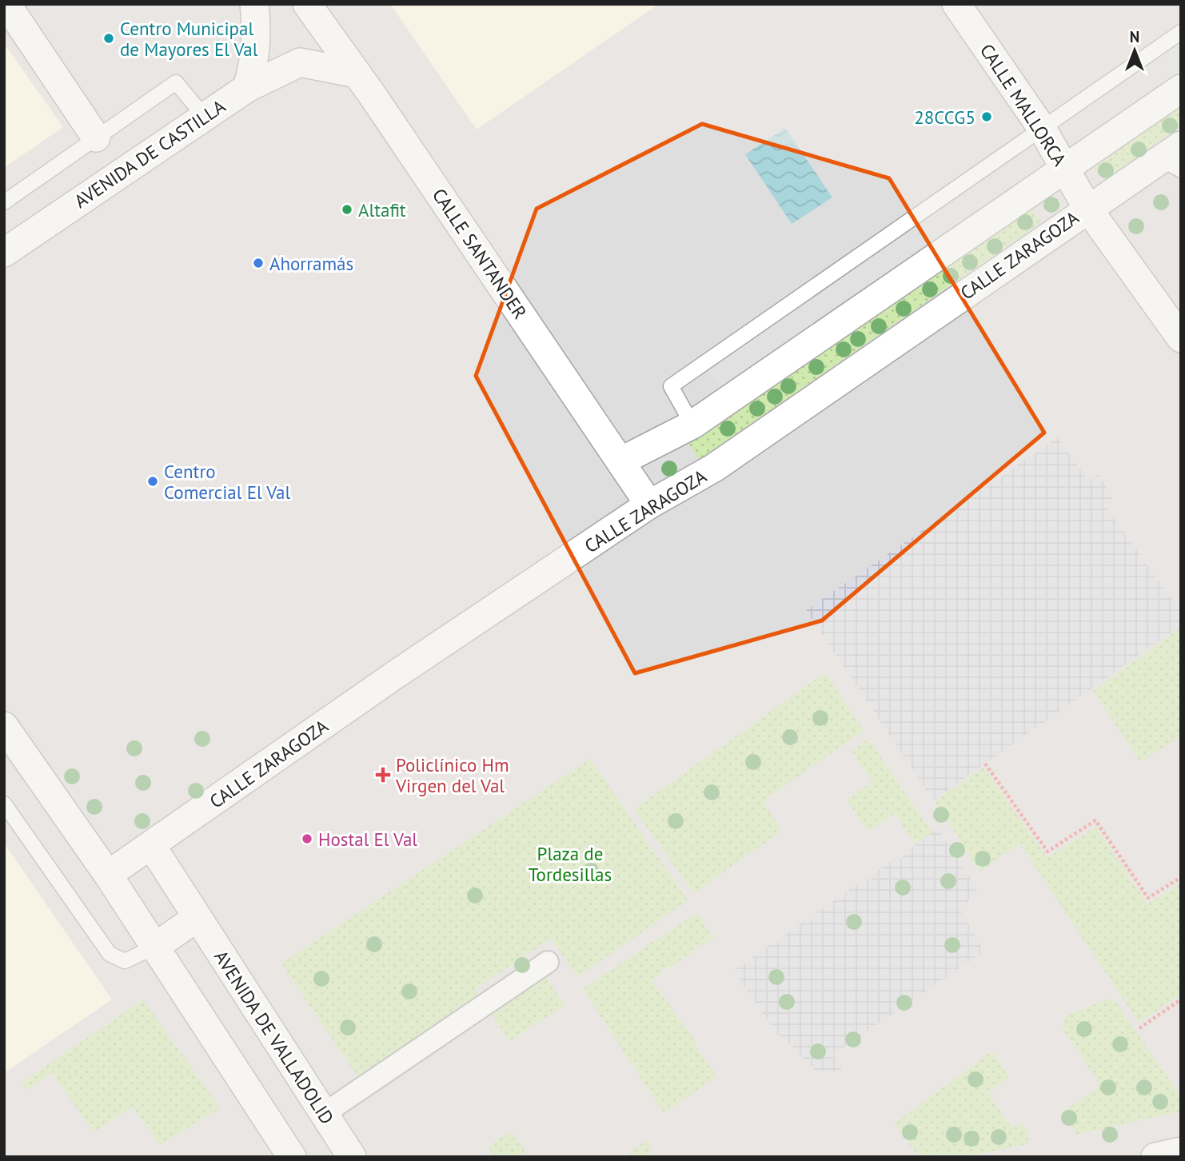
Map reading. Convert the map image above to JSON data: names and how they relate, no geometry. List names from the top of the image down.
{
  "streets": {
    "street": [
      "CALLE MALLORCA",
      "AVENIDA DE CASTILLA",
      "CALLE SANTANDER",
      "CALLE ZARAGOZA",
      "AVENIDA DE VALLADOLID"
    ]
  },
  "crossings": [
    ["CALLE MALLORCA", "CALLE ZARAGOZA"],
    ["AVENIDA DE CASTILLA", "CALLE SANTANDER"],
    ["CALLE SANTANDER", "CALLE ZARAGOZA"],
    ["CALLE ZARAGOZA", "AVENIDA DE VALLADOLID"]
  ],
  "parks": ["Plaza de Tordesillas"],
  "places": {
    "other": [
      "Centro Municipal de Mayores El Val",
      "28CCG5",
      "Altafit",
      "Ahorramás",
      "Centro Comercial El Val",
      "Hostal El Val"
    ],
    "health": ["Policlínico Hm Virgen del Val"]
  },
  "north": "top"
}
